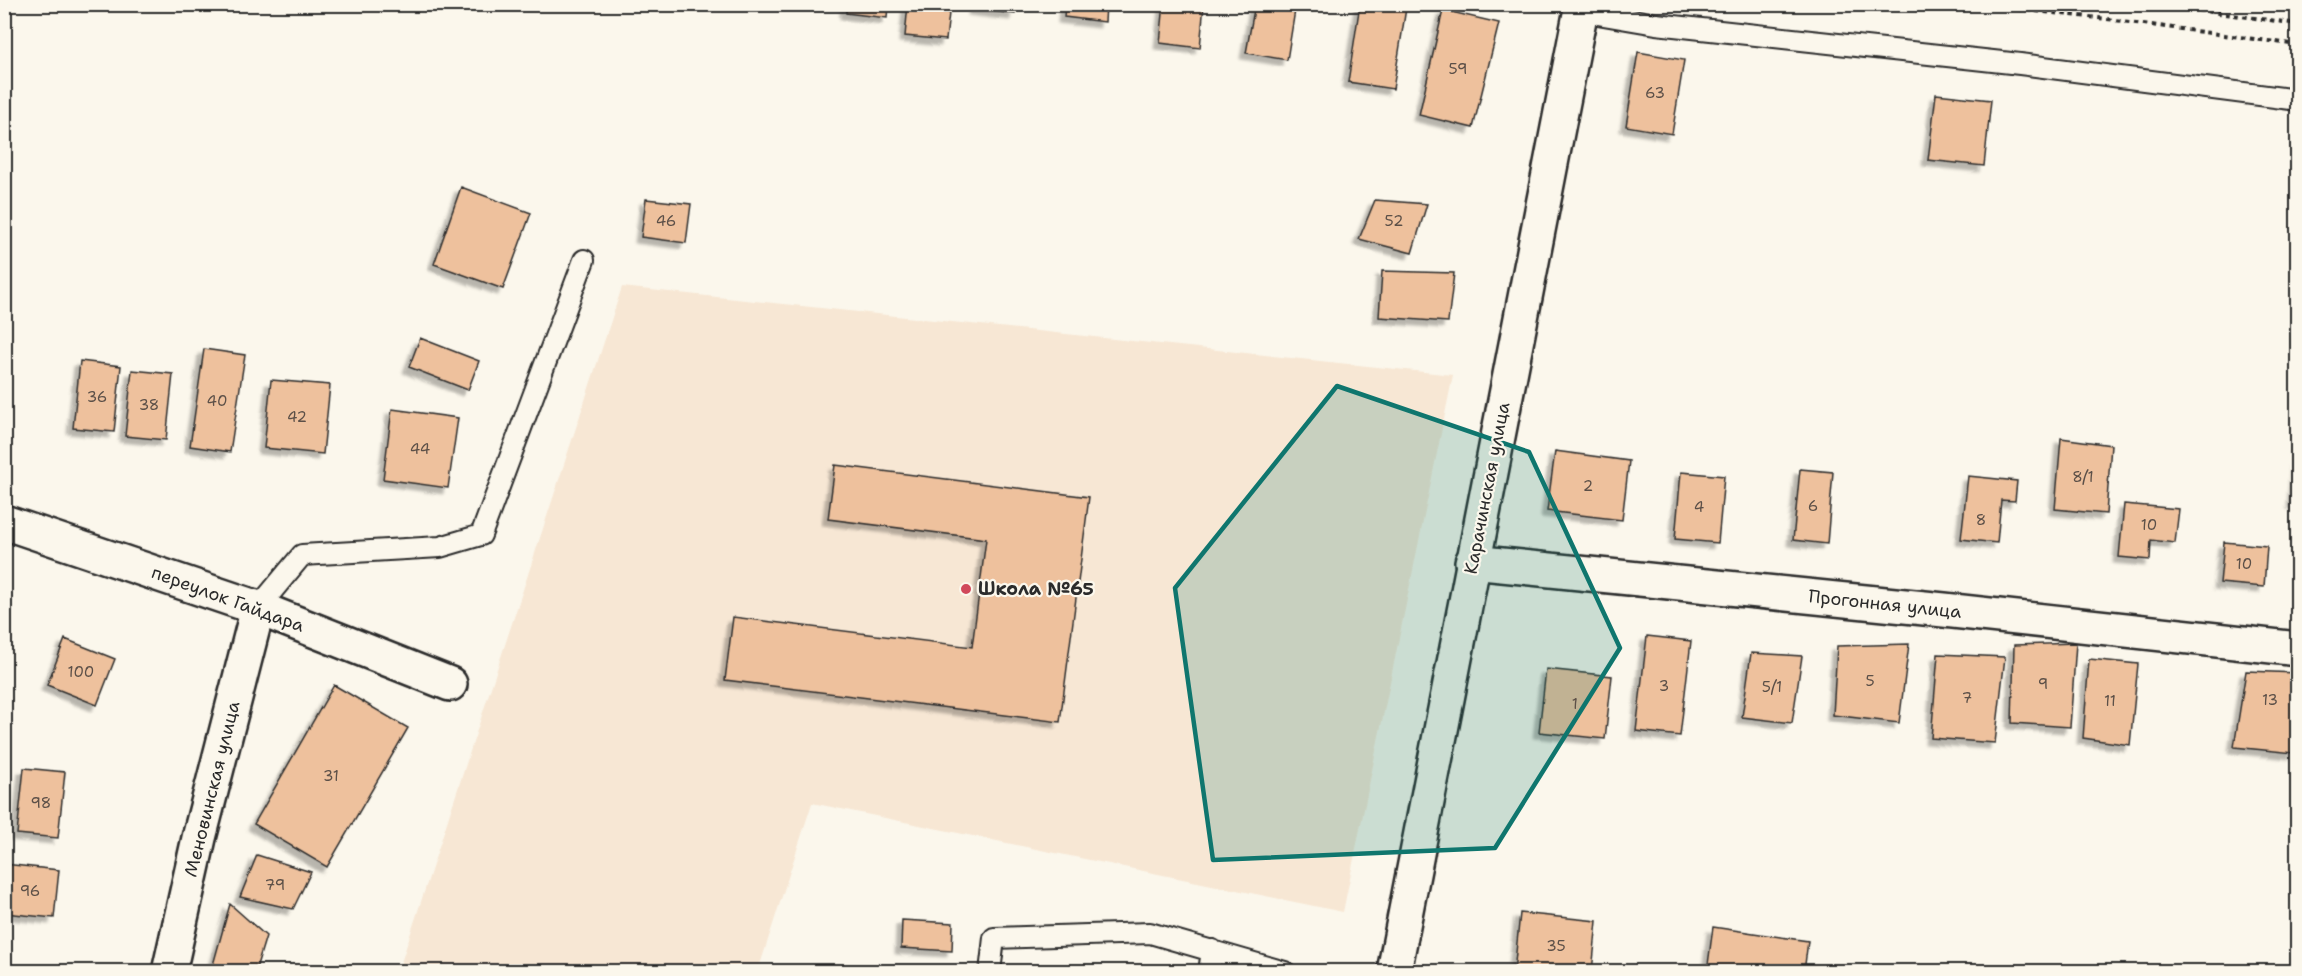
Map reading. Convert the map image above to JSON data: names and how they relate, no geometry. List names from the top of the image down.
{
  "streets": {
    "street": [
      "Карачинская улица",
      "переулок Гайдара",
      "Прогонная улица",
      "Меновинская улица"
    ]
  },
  "crossings": [
    ["Карачинская улица", "Прогонная улица"],
    ["переулок Гайдара", "Меновинская улица"]
  ],
  "places": ["Школа №65"],
  "house_numbers": [
    "59",
    "63",
    "46",
    "52",
    "36",
    "40",
    "38",
    "42",
    "44",
    "8/1",
    "2",
    "6",
    "4",
    "8",
    "10",
    "10",
    "100",
    "5",
    "9",
    "3",
    "5/1",
    "7",
    "13",
    "11",
    "1",
    "31",
    "98",
    "79",
    "96",
    "35"
  ]
}
